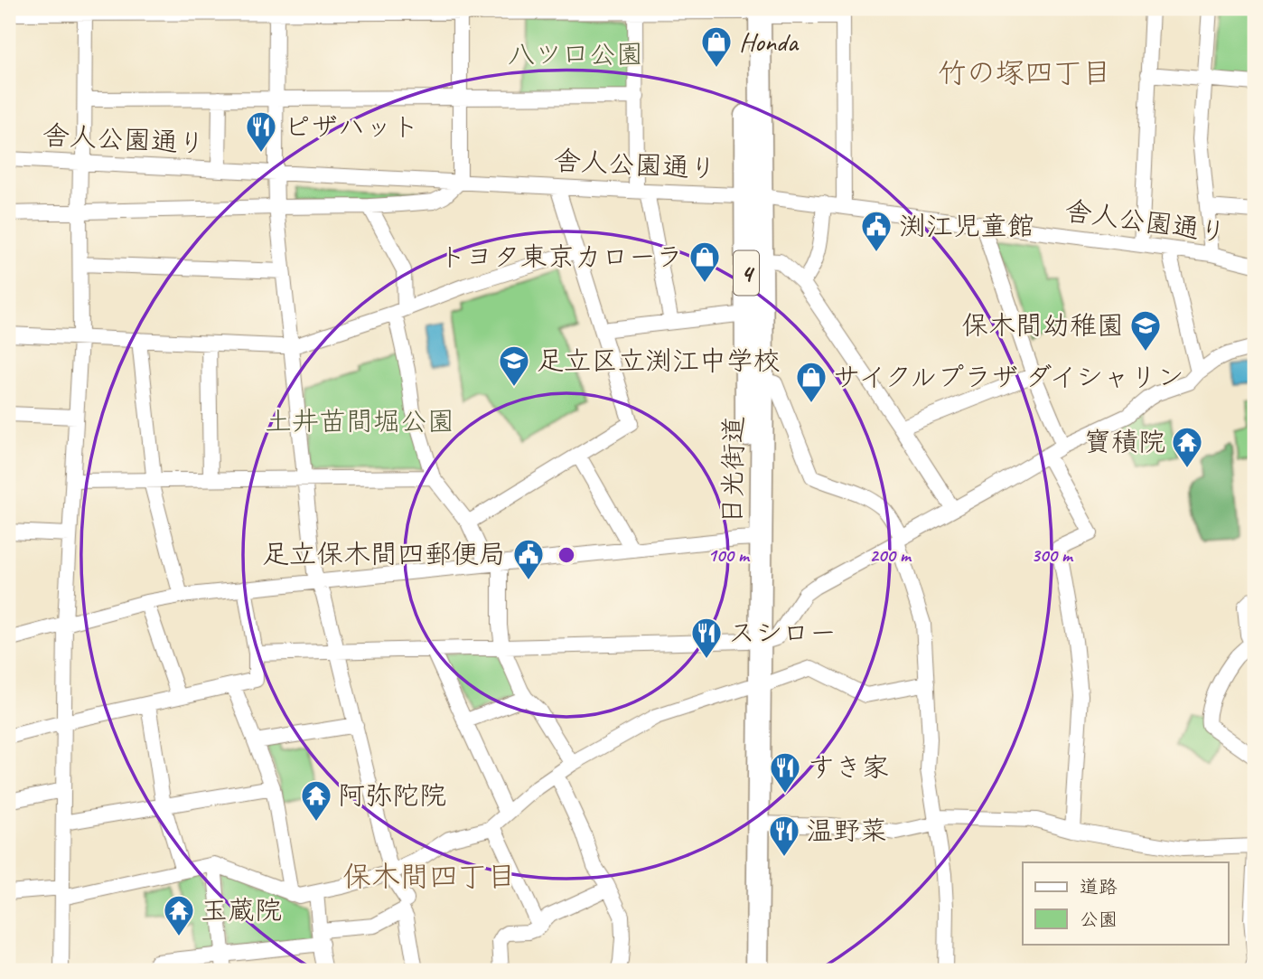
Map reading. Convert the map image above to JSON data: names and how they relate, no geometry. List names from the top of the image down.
{
  "streets": {
    "highway": ["4", "日光街道"],
    "street": ["舎人公園通り"]
  },
  "crossings": [
    ["舎人公園通り", "日光街道"]
  ],
  "districts": ["竹の塚四丁目", "保木間四丁目"],
  "parks": ["八ツ口公園", "土井苗間堀公園"],
  "places": {
    "shop": ["Honda", "トヨタ東京カローラ", "サイクルプラザ ダイシャリン"],
    "restaurant": [
      "ピザハット",
      "スシロー",
      "すき家",
      "温野菜"
    ],
    "public building": ["渕江児童館", "足立保木間四郵便局"],
    "school or university": ["保木間幼稚園", "足立区立渕江中学校"],
    "temple": ["寶積院", "阿弥陀院", "玉蔵院"]
  },
  "legend": ["道路", "公園"],
  "rings": ["100 m", "200 m", "300 m"]
}
